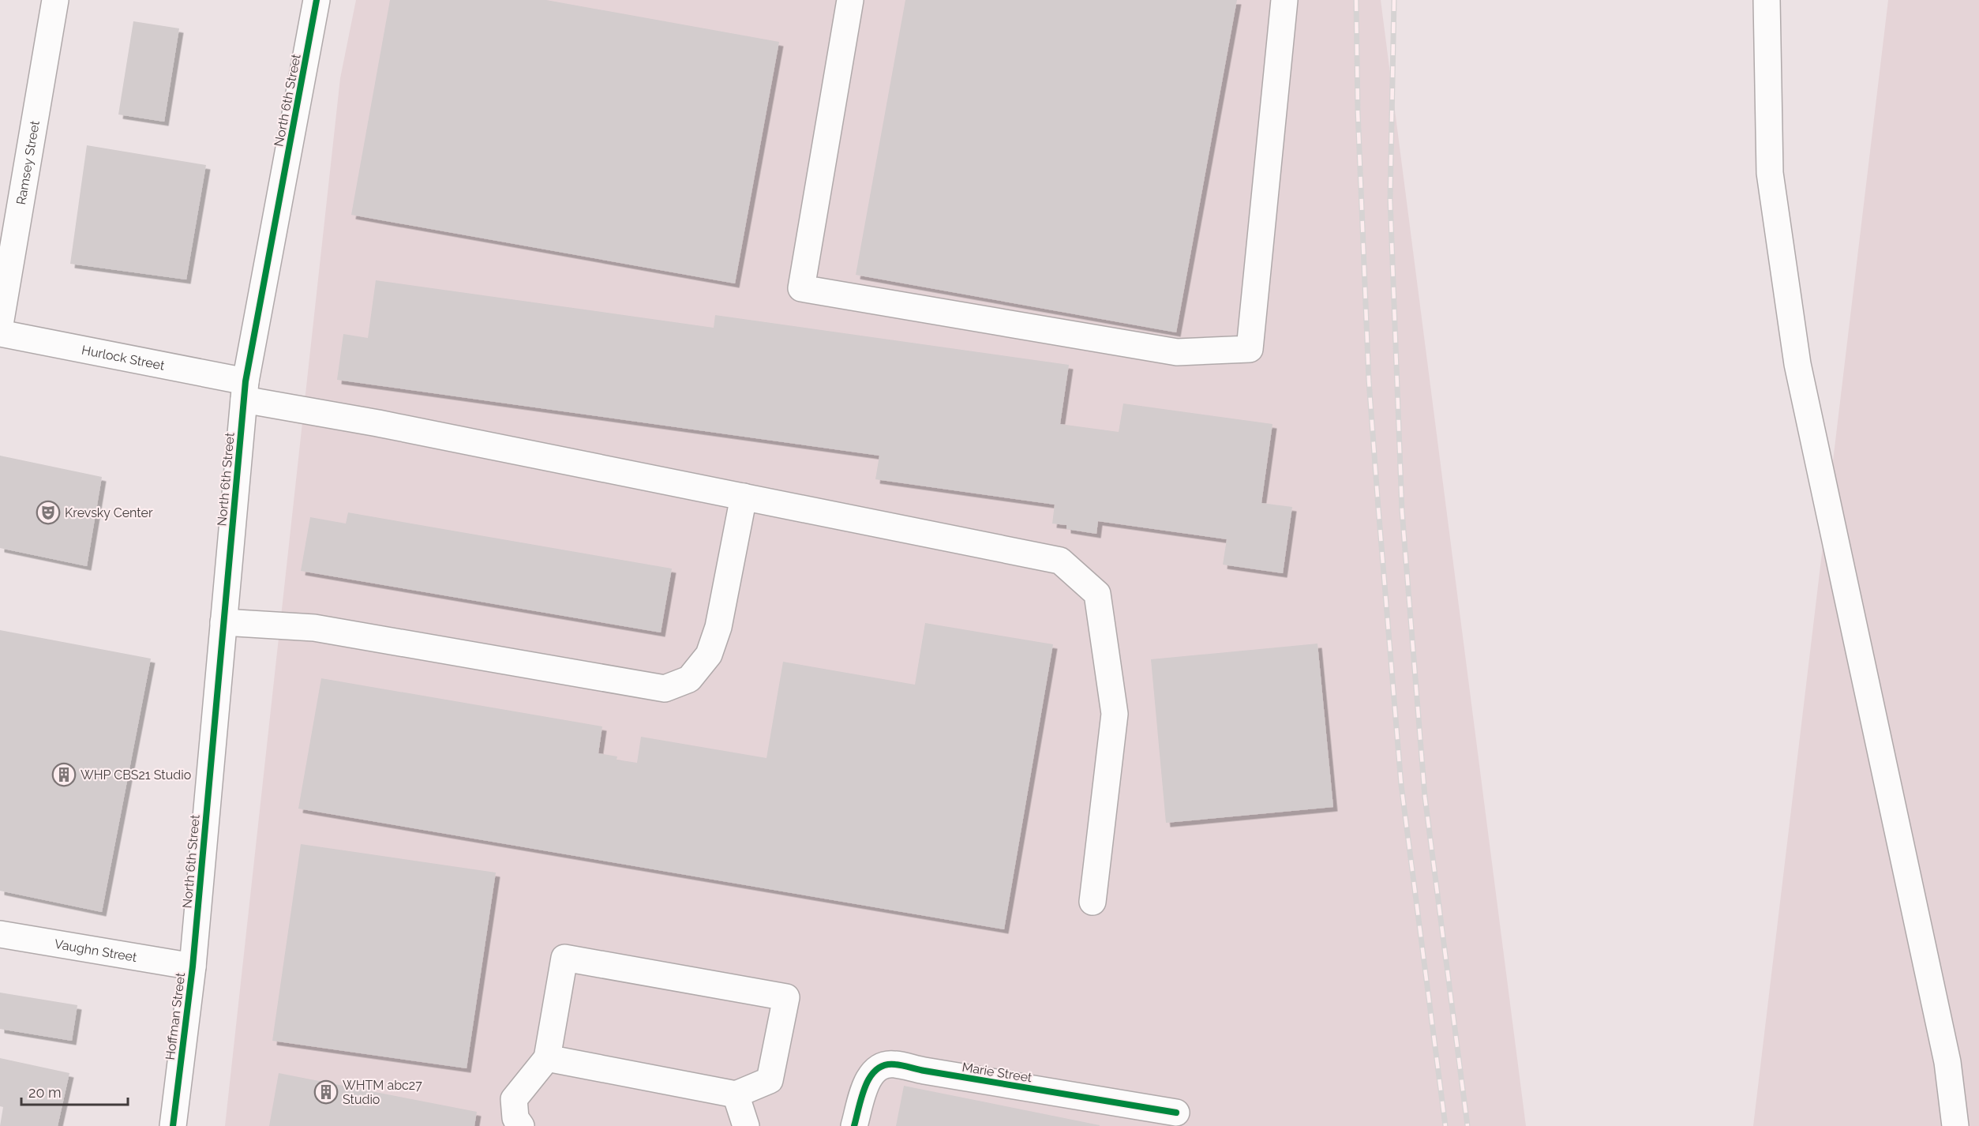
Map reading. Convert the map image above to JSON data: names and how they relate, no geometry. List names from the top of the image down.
{
  "streets": {
    "street": [
      "North 6th Street",
      "Ramsey Street",
      "Hurlock Street",
      "Vaughn Street",
      "Hoffman Street",
      "Marie Street"
    ]
  },
  "crossings": [
    ["North 6th Street", "Hurlock Street"],
    ["North 6th Street", "Vaughn Street"],
    ["North 6th Street", "Hoffman Street"],
    ["Vaughn Street", "Hoffman Street"]
  ],
  "places": {
    "theatre": ["Krevsky Center"],
    "building": ["WHP CBS21 Studio", "WHTM abc27 Studio"]
  },
  "scale_bar": "20 m"
}
